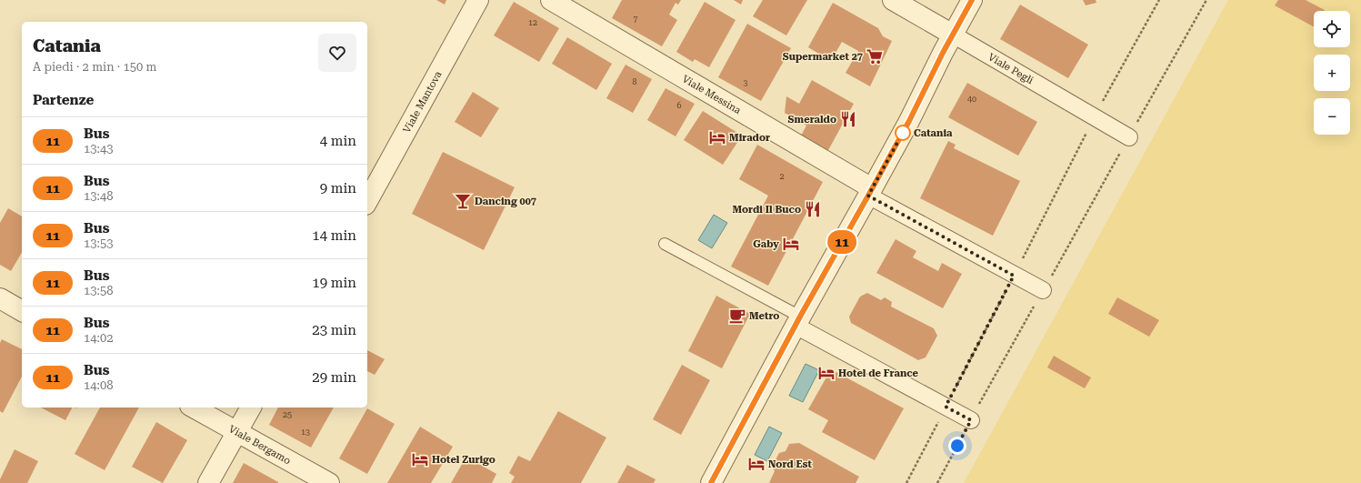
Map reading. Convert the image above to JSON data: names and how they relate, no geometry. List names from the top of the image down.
{
  "streets": {
    "street": [
      "Viale Pegli",
      "Viale Messina",
      "Viale Mantova",
      "Viale Bergamo"
    ]
  },
  "places": {
    "supermarket": ["Supermarket 27"],
    "restaurant": ["Smeraldo", "Mordi Il Buco"],
    "other": ["Catania"],
    "hotel": [
      "Mirador",
      "Gaby",
      "Hotel de France",
      "Hotel Zurigo",
      "Nord Est"
    ],
    "bar": ["Dancing 007"],
    "cafe": ["Metro"]
  },
  "lines": ["bus line 11"],
  "house_numbers": [
    "7",
    "12",
    "8",
    "3",
    "40",
    "6",
    "2",
    "25",
    "13"
  ],
  "page": {
    "on_map": "11",
    "map_buttons": ["+", "−"],
    "heading": [
      ["Catania", "A piedi · 2 min · 150 m"],
      "Partenze"
    ],
    "list": [
      {
        "mark": "11",
        "name": "Bus",
        "note": "13:43",
        "value": "4 min"
      },
      {
        "mark": "11",
        "name": "Bus",
        "note": "13:48",
        "value": "9 min"
      },
      {
        "mark": "11",
        "name": "Bus",
        "note": "13:53",
        "value": "14 min"
      },
      {
        "mark": "11",
        "name": "Bus",
        "note": "13:58",
        "value": "19 min"
      },
      {
        "mark": "11",
        "name": "Bus",
        "note": "14:02",
        "value": "23 min"
      },
      {
        "mark": "11",
        "name": "Bus",
        "note": "14:08",
        "value": "29 min"
      }
    ]
  }
}
